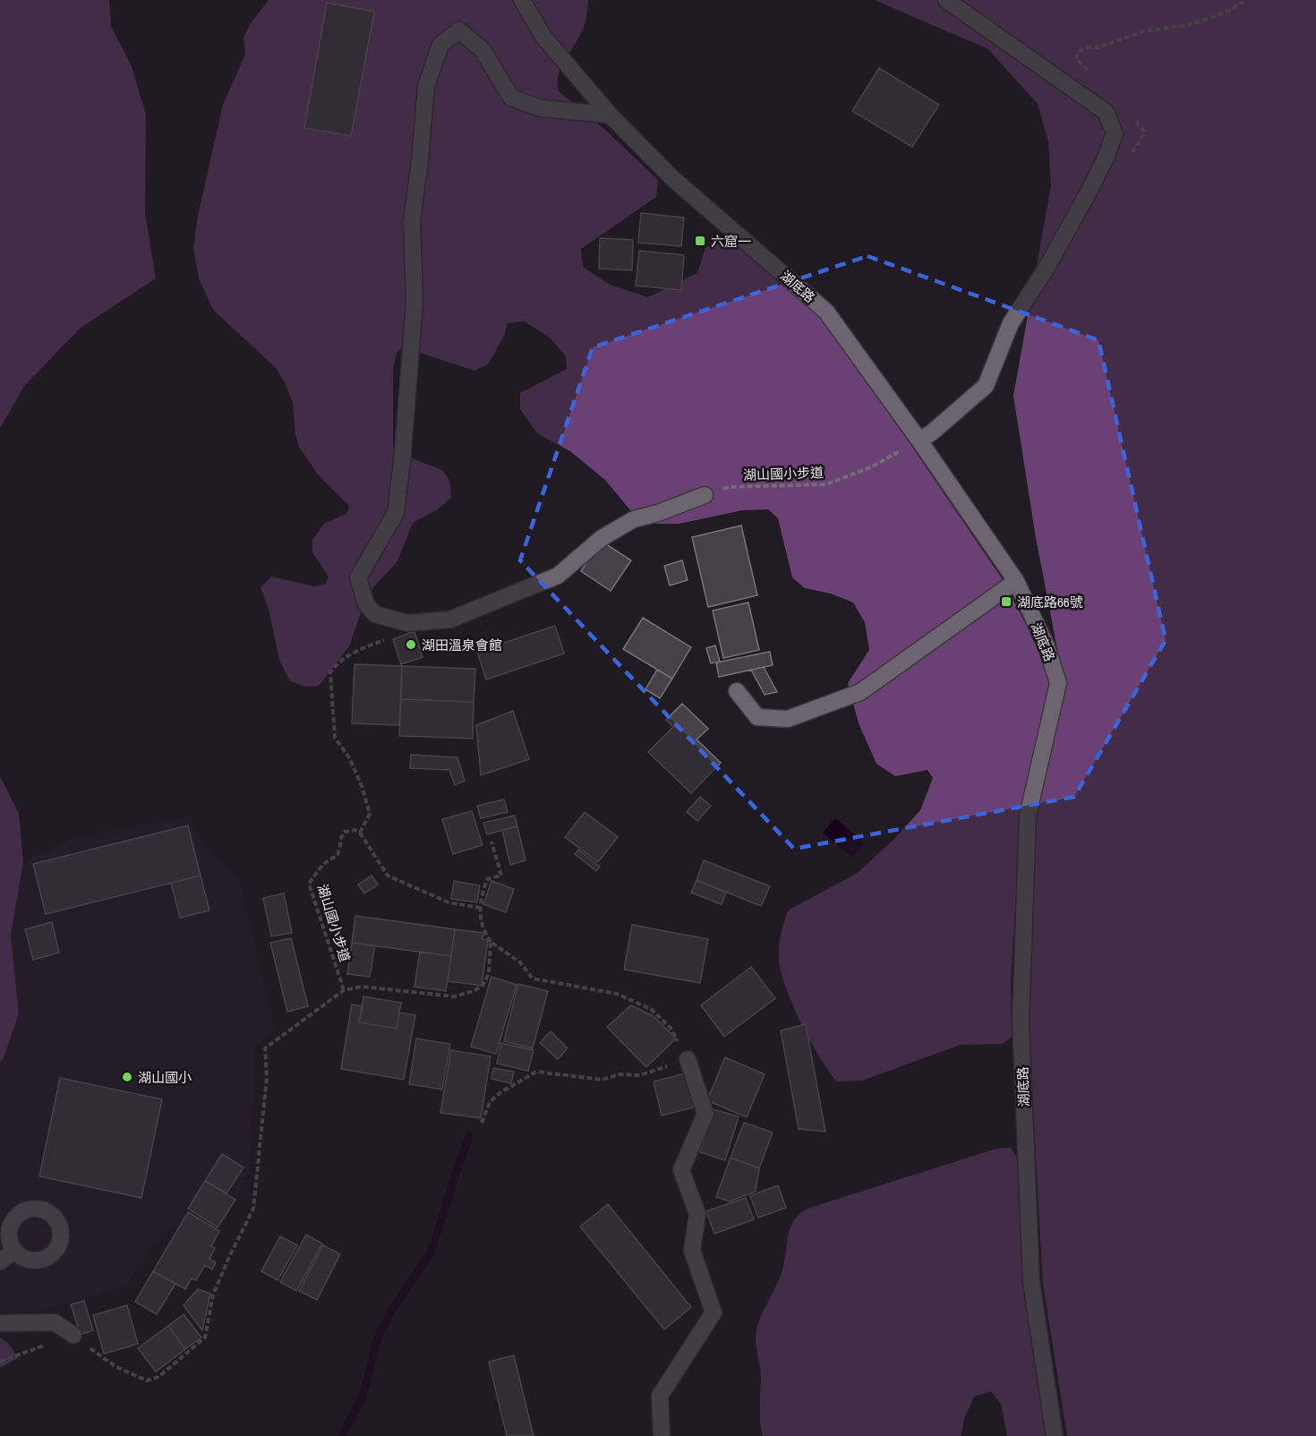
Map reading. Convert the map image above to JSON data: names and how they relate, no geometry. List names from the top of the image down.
{
  "streets": {
    "street": ["湖底路"],
    "path": ["湖山國小步道"]
  },
  "crossings": [
    ["湖底路", "湖山國小步道"]
  ],
  "places": {
    "transit": ["六窟一", "湖底路66號"],
    "other": ["湖田溫泉會館", "湖山國小"]
  }
}
